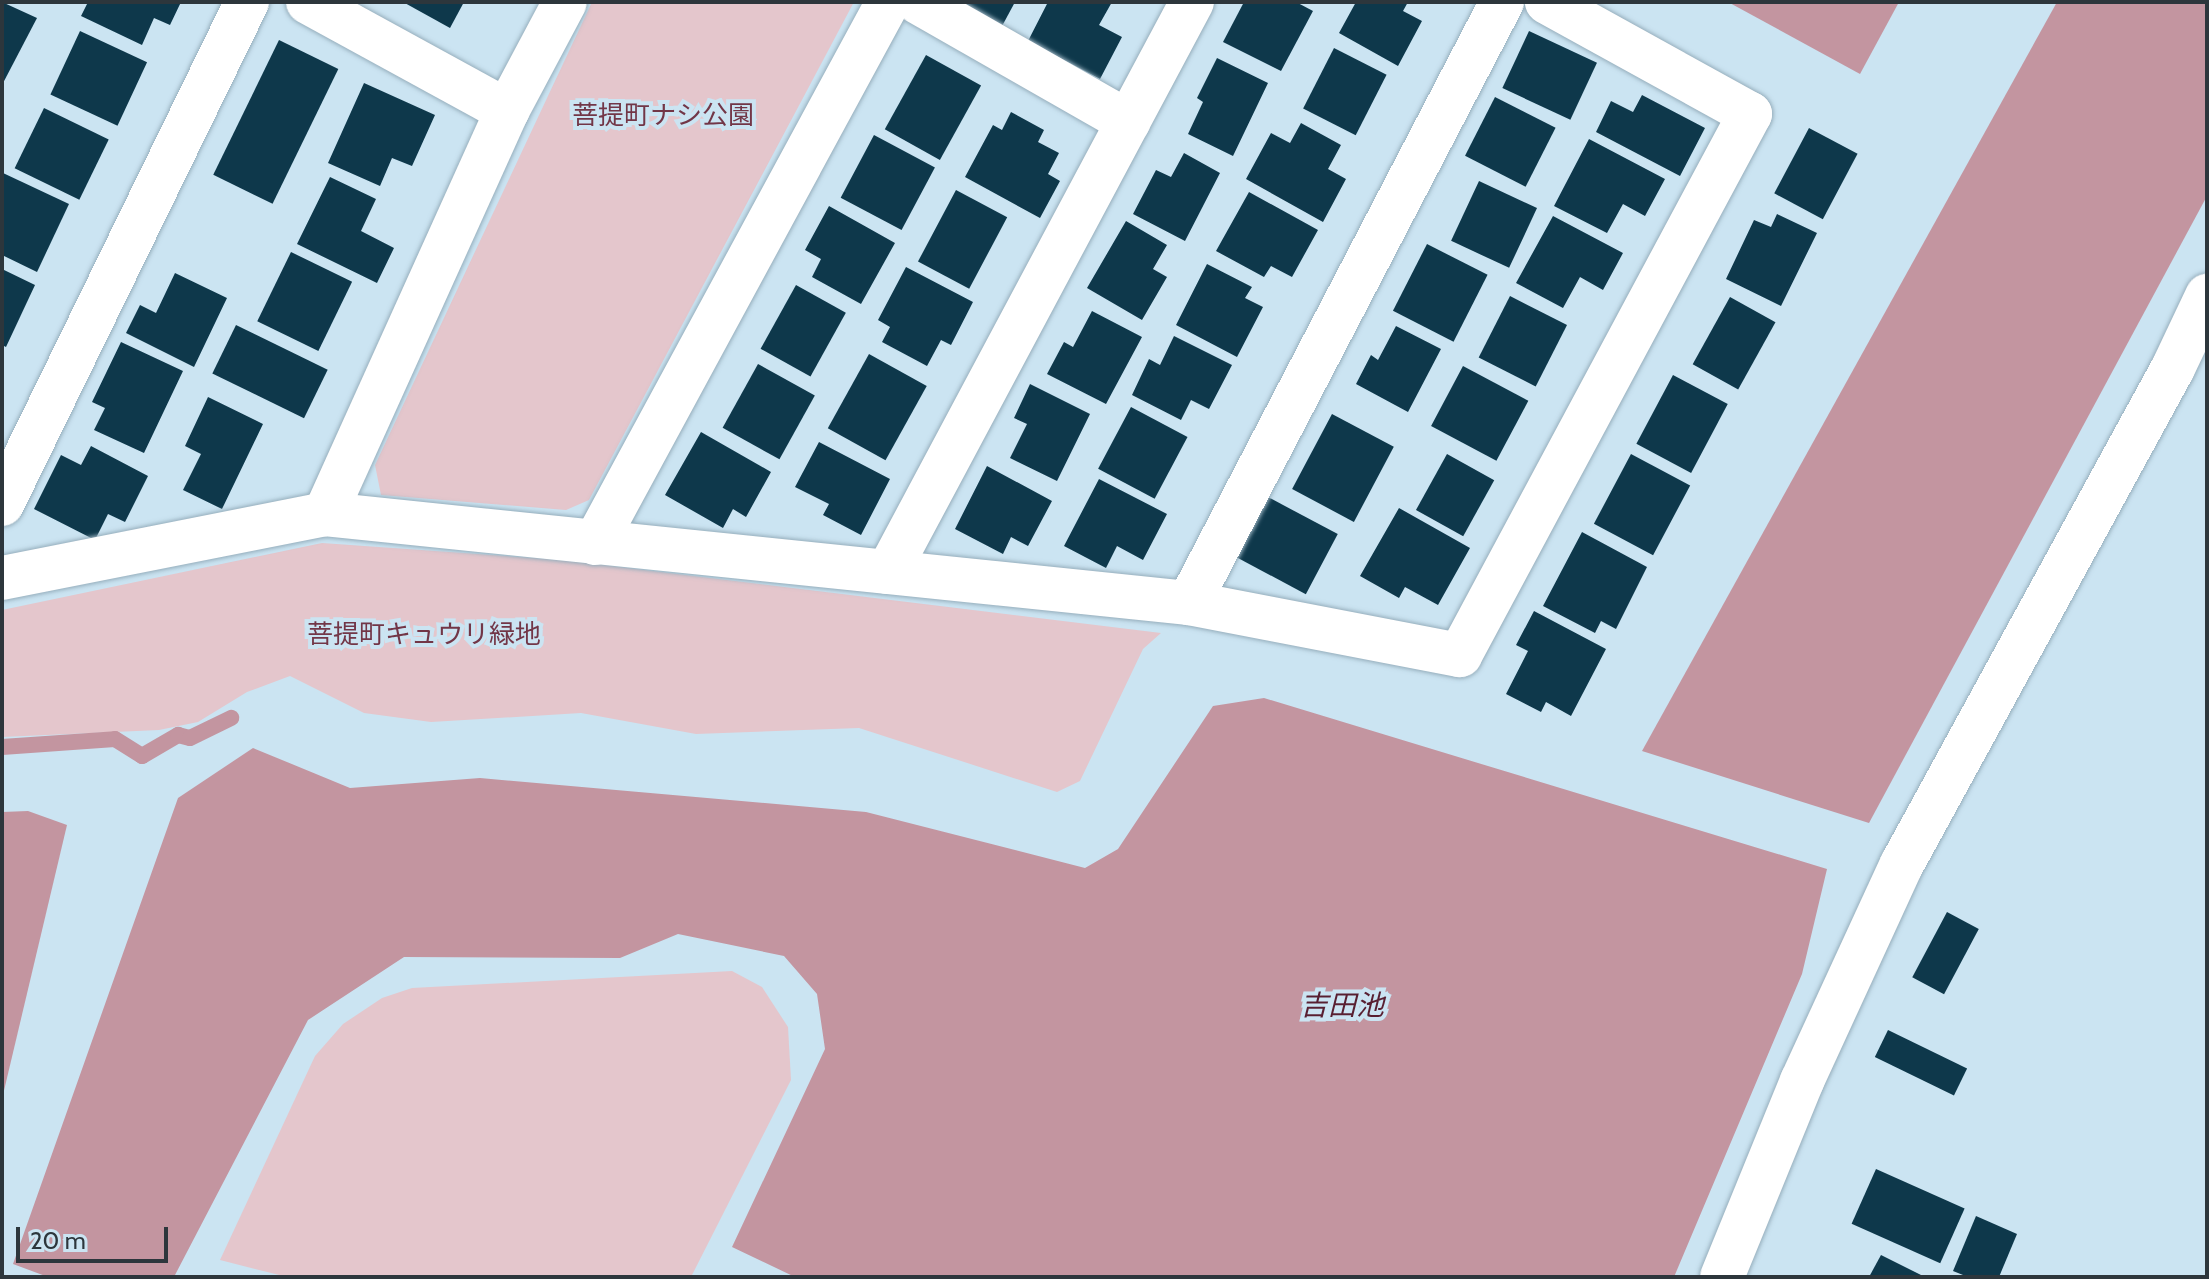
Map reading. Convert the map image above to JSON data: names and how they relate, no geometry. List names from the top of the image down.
{
  "water": ["吉田池"],
  "parks": ["菩提町ナシ公園", "菩提町キュウリ緑地"],
  "scale_bar": "20 m"
}
